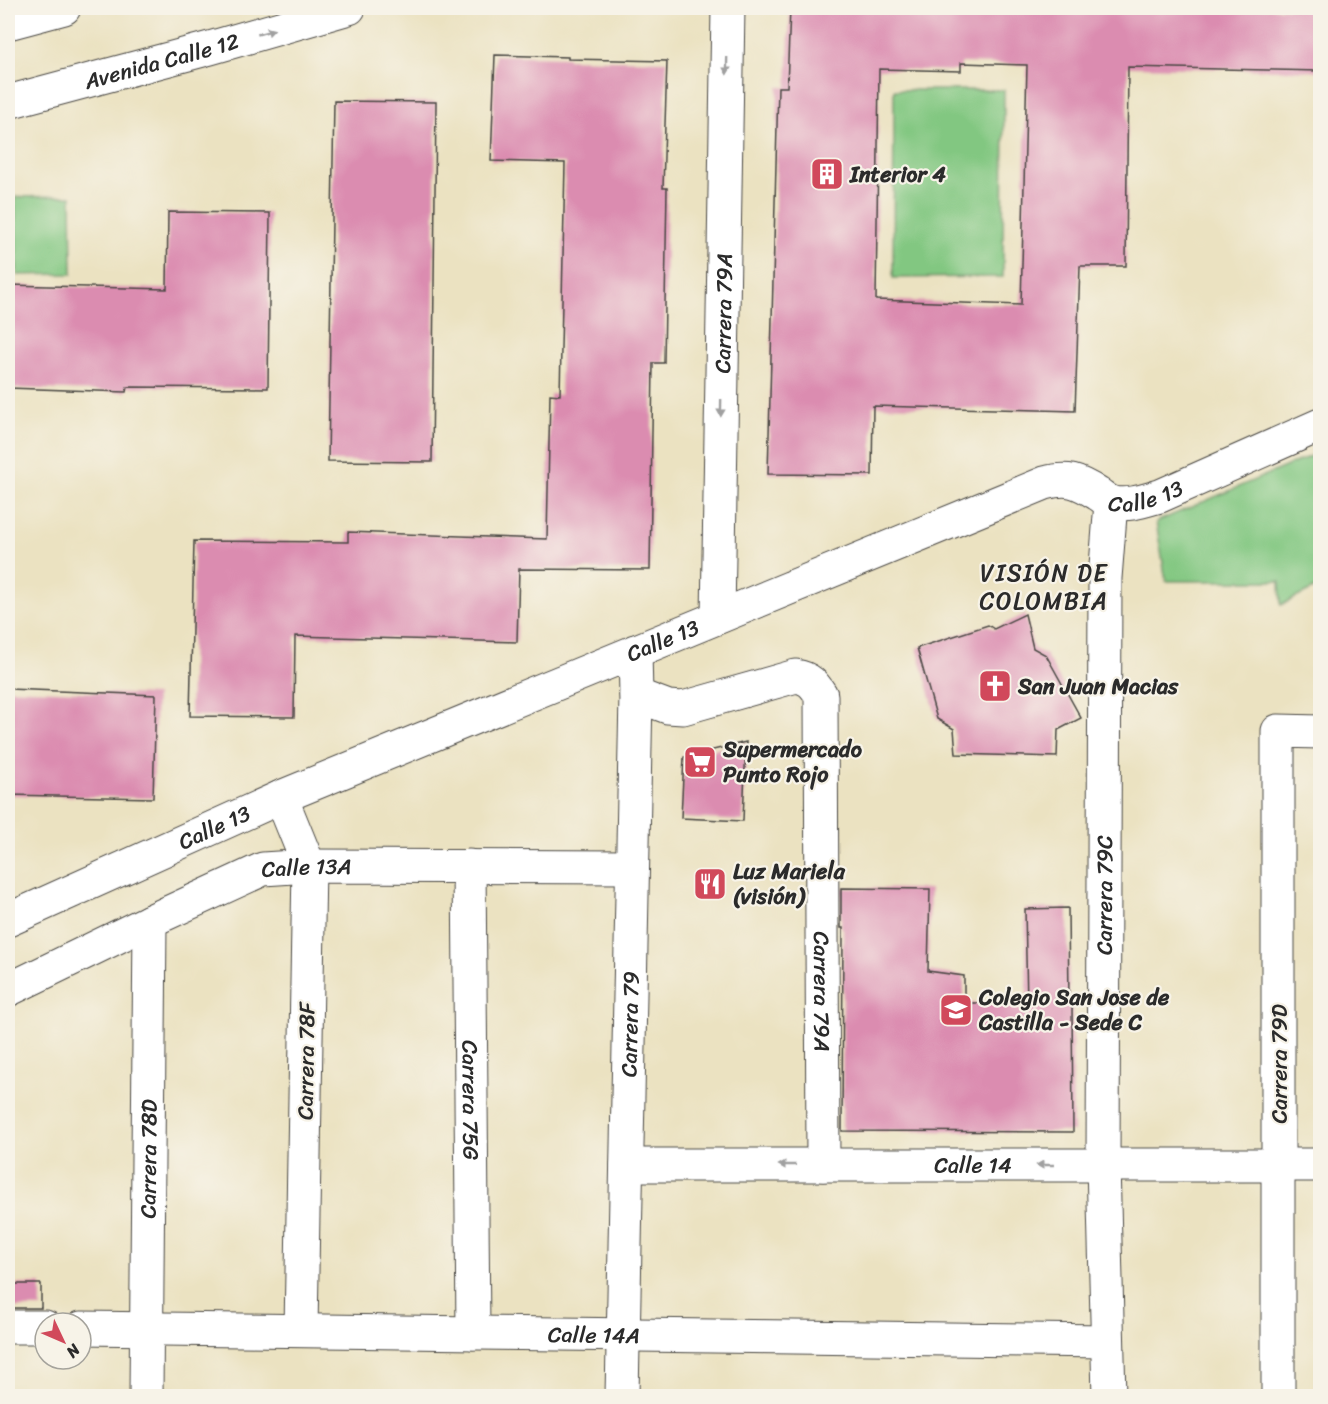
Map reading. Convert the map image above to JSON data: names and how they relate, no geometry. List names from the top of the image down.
{
  "streets": {
    "street": [
      "Avenida Calle 12",
      "Carrera 79A",
      "Calle 13",
      "Calle 13A",
      "Carrera 79C",
      "Carrera 79",
      "Carrera 78F",
      "Carrera 79D",
      "Carrera 75G",
      "Carrera 78D",
      "Calle 14",
      "Calle 14A"
    ]
  },
  "crossings": [
    ["Carrera 79A", "Calle 13"],
    ["Carrera 79A", "Carrera 79"],
    ["Carrera 79A", "Calle 14"],
    ["Calle 13", "Carrera 79C"],
    ["Calle 13", "Carrera 79"],
    ["Calle 13", "Carrera 78F"],
    ["Calle 13A", "Carrera 79"],
    ["Calle 13A", "Carrera 78F"],
    ["Calle 13A", "Carrera 75G"],
    ["Calle 13A", "Carrera 78D"],
    ["Carrera 79C", "Calle 14"],
    ["Carrera 79C", "Calle 14A"],
    ["Carrera 79", "Calle 14"],
    ["Carrera 79", "Calle 14A"],
    ["Carrera 78F", "Calle 14A"],
    ["Carrera 79D", "Calle 14"],
    ["Carrera 75G", "Calle 14A"],
    ["Carrera 78D", "Calle 14A"]
  ],
  "one_way": ["Avenida Calle 12", "Carrera 79A", "Calle 14"],
  "districts": ["VISIÓN DE COLOMBIA"],
  "places": {
    "building": ["Interior 4"],
    "church": ["San Juan Macias"],
    "supermarket": ["Supermercado Punto Rojo"],
    "restaurant": ["Luz Mariela (visión)"],
    "school or university": ["Colegio San Jose de Castilla - Sede C"]
  },
  "north": "bottom right"
}
